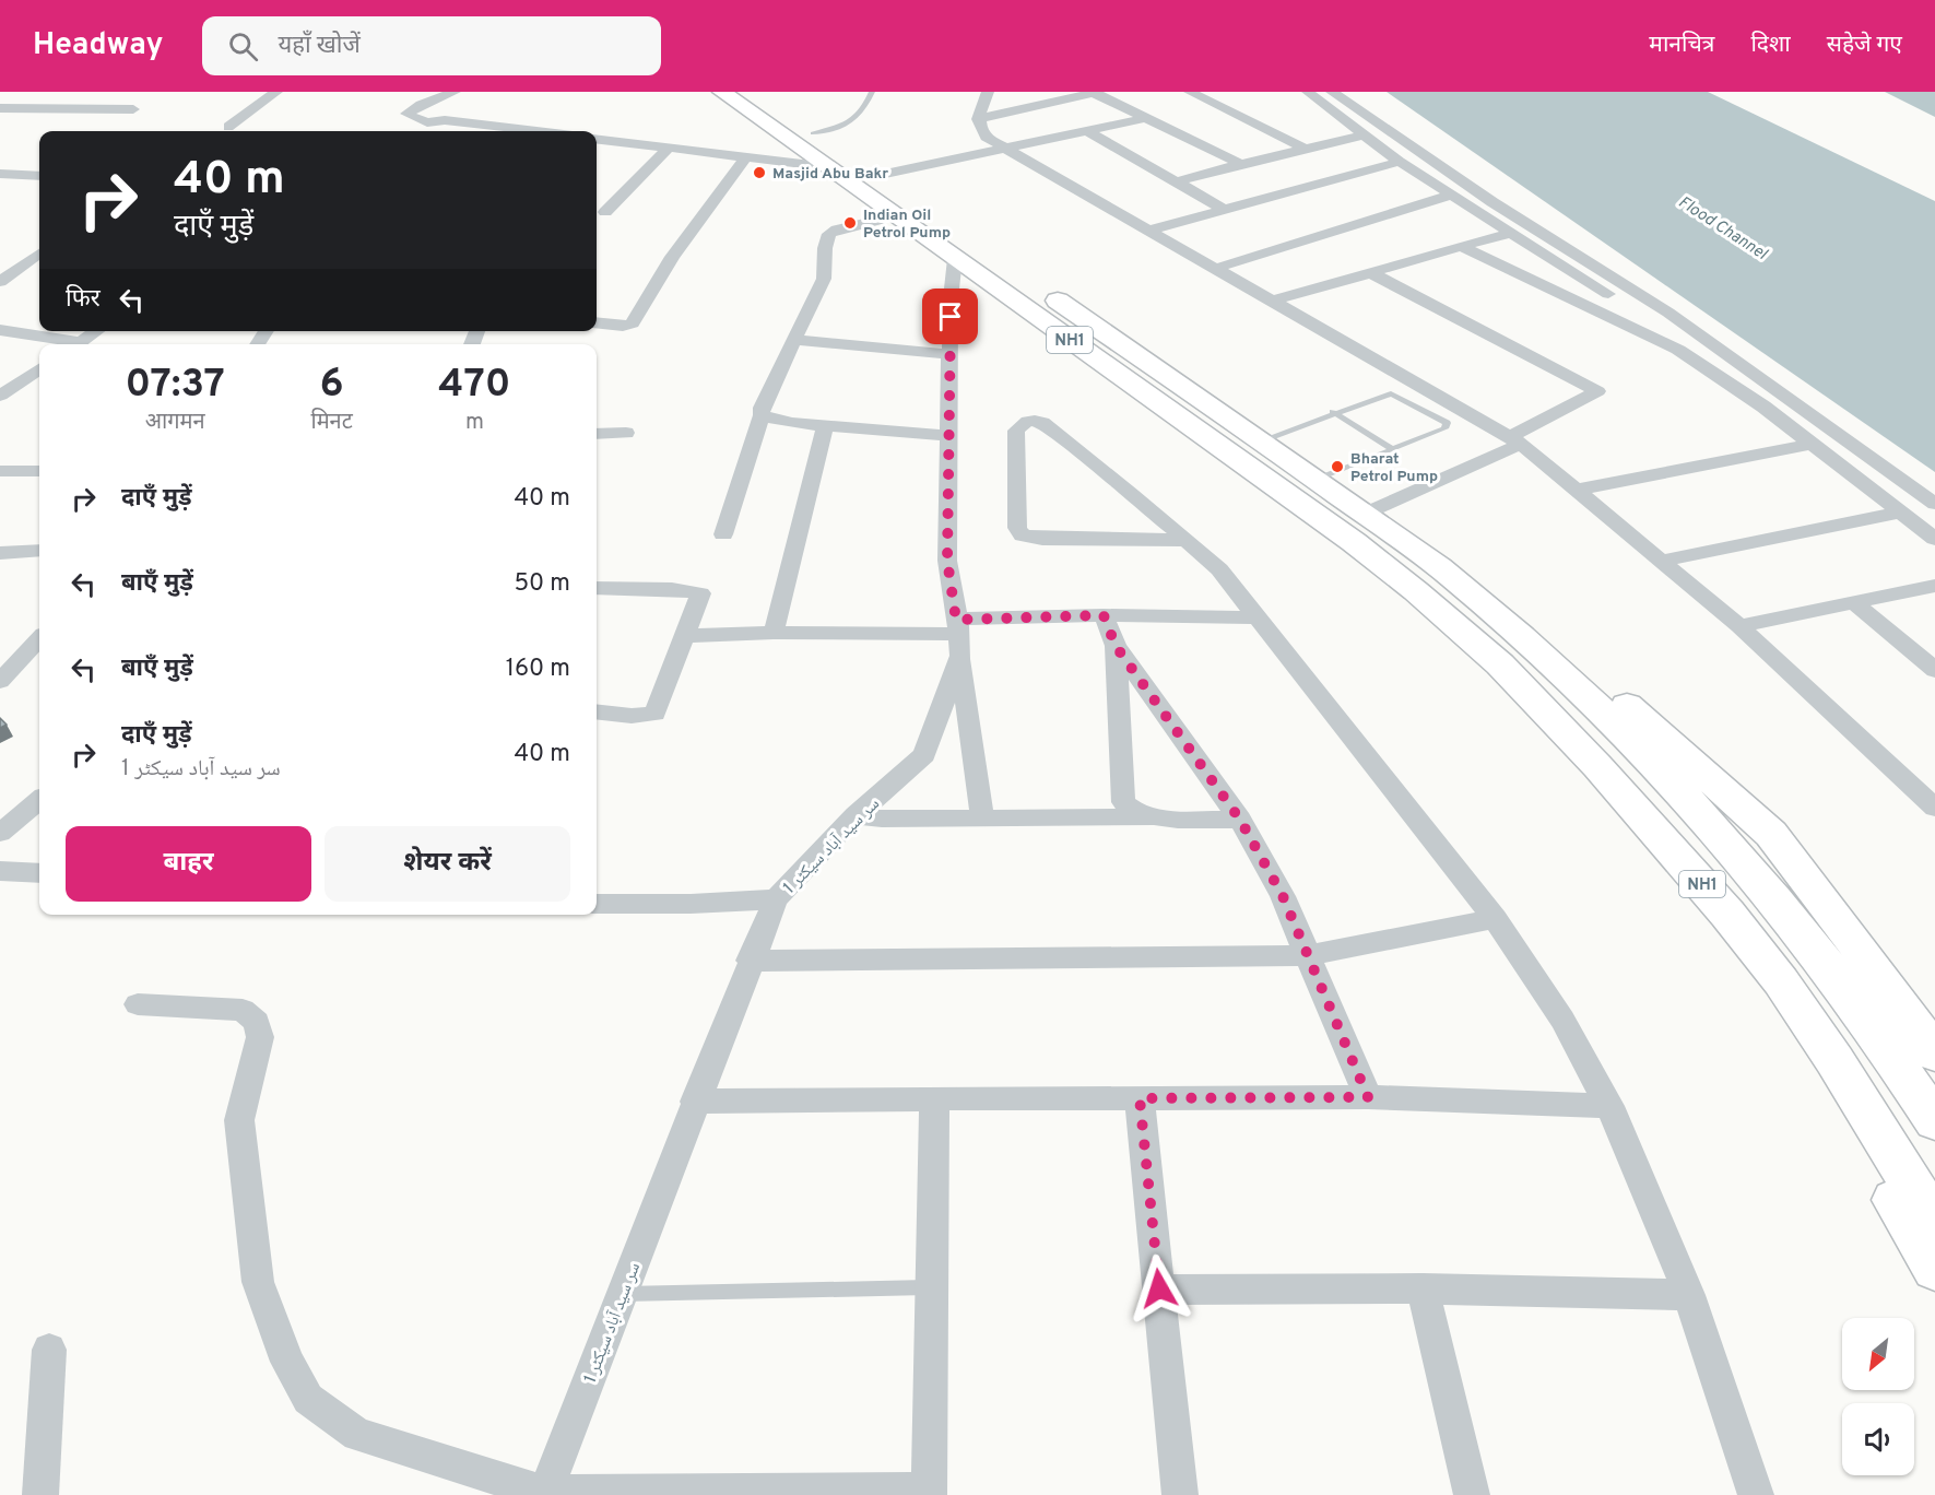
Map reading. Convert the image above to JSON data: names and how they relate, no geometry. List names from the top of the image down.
{
  "streets": {
    "highway": ["NH1"],
    "street": ["سر سید آباد سیکٹر 1"]
  },
  "crossings": [
    ["NH1", "سر سید آباد سیکٹر 1"]
  ],
  "water": ["Flood Channel"],
  "places": ["Masjid Abu Bakr", "Indian Oil Petrol Pump", "Bharat Petrol Pump"],
  "north": "bottom left",
  "page": {
    "header": "Headway",
    "search": "यहाँ खोजें",
    "nav": ["मानचित्र", "दिशा", "सहेजे गए"],
    "turn": ["40 m", "दाएँ मुड़ें"],
    "then": "फिर",
    "eta": [
      "07:37",
      "आगमन",
      "6",
      "मिनट",
      "470",
      "m"
    ],
    "list": [
      {
        "name": "दाएँ मुड़ें",
        "value": "40 m"
      },
      {
        "name": "बाएँ मुड़ें",
        "value": "50 m"
      },
      {
        "name": "बाएँ मुड़ें",
        "value": "160 m"
      },
      {
        "name": "दाएँ मुड़ें",
        "note": "سر سید آباد سیکٹر 1",
        "value": "40 m"
      }
    ],
    "buttons": ["बाहर", "शेयर करें"]
  }
}
